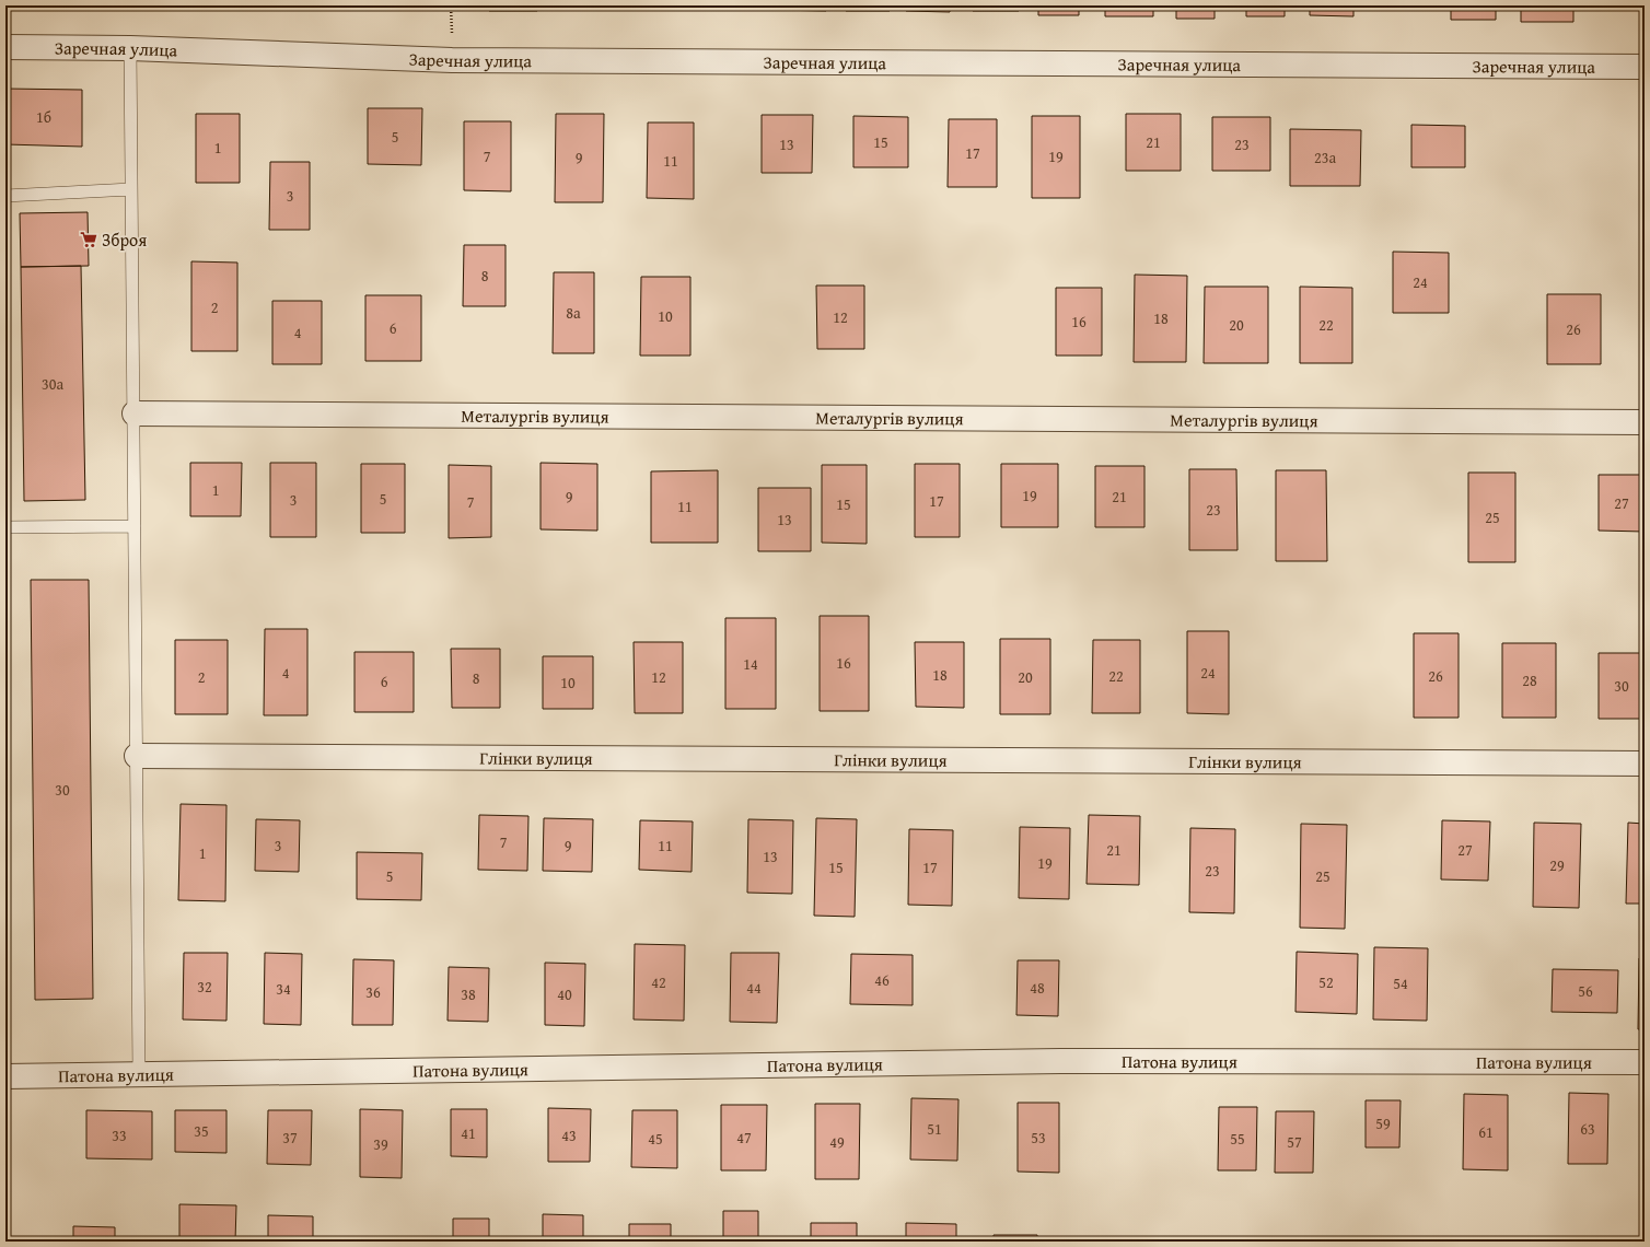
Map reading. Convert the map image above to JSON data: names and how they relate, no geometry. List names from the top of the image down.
{
  "streets": {
    "street": [
      "Заречная улица",
      "Металургів вулиця",
      "Глінки вулиця",
      "Патона вулиця"
    ]
  },
  "places": {
    "supermarket": ["Зброя"]
  },
  "house_numbers": [
    "1б",
    "5",
    "15",
    "21",
    "13",
    "23",
    "1",
    "17",
    "7",
    "19",
    "9",
    "23а",
    "11",
    "3",
    "8",
    "24",
    "2",
    "8а",
    "10",
    "12",
    "18",
    "16",
    "20",
    "22",
    "6",
    "26",
    "4",
    "30а",
    "1",
    "19",
    "9",
    "21",
    "5",
    "3",
    "17",
    "7",
    "27",
    "15",
    "11",
    "23",
    "25",
    "13",
    "16",
    "14",
    "4",
    "24",
    "18",
    "22",
    "26",
    "2",
    "12",
    "20",
    "8",
    "28",
    "6",
    "10",
    "30",
    "30",
    "7",
    "3",
    "9",
    "11",
    "21",
    "27",
    "1",
    "13",
    "19",
    "29",
    "15",
    "17",
    "23",
    "5",
    "25",
    "46",
    "42",
    "52",
    "54",
    "32",
    "44",
    "48",
    "34",
    "56",
    "36",
    "38",
    "40",
    "59",
    "51",
    "63",
    "35",
    "61",
    "41",
    "33",
    "43",
    "37",
    "47",
    "53",
    "45",
    "55",
    "49",
    "57",
    "39"
  ]
}
